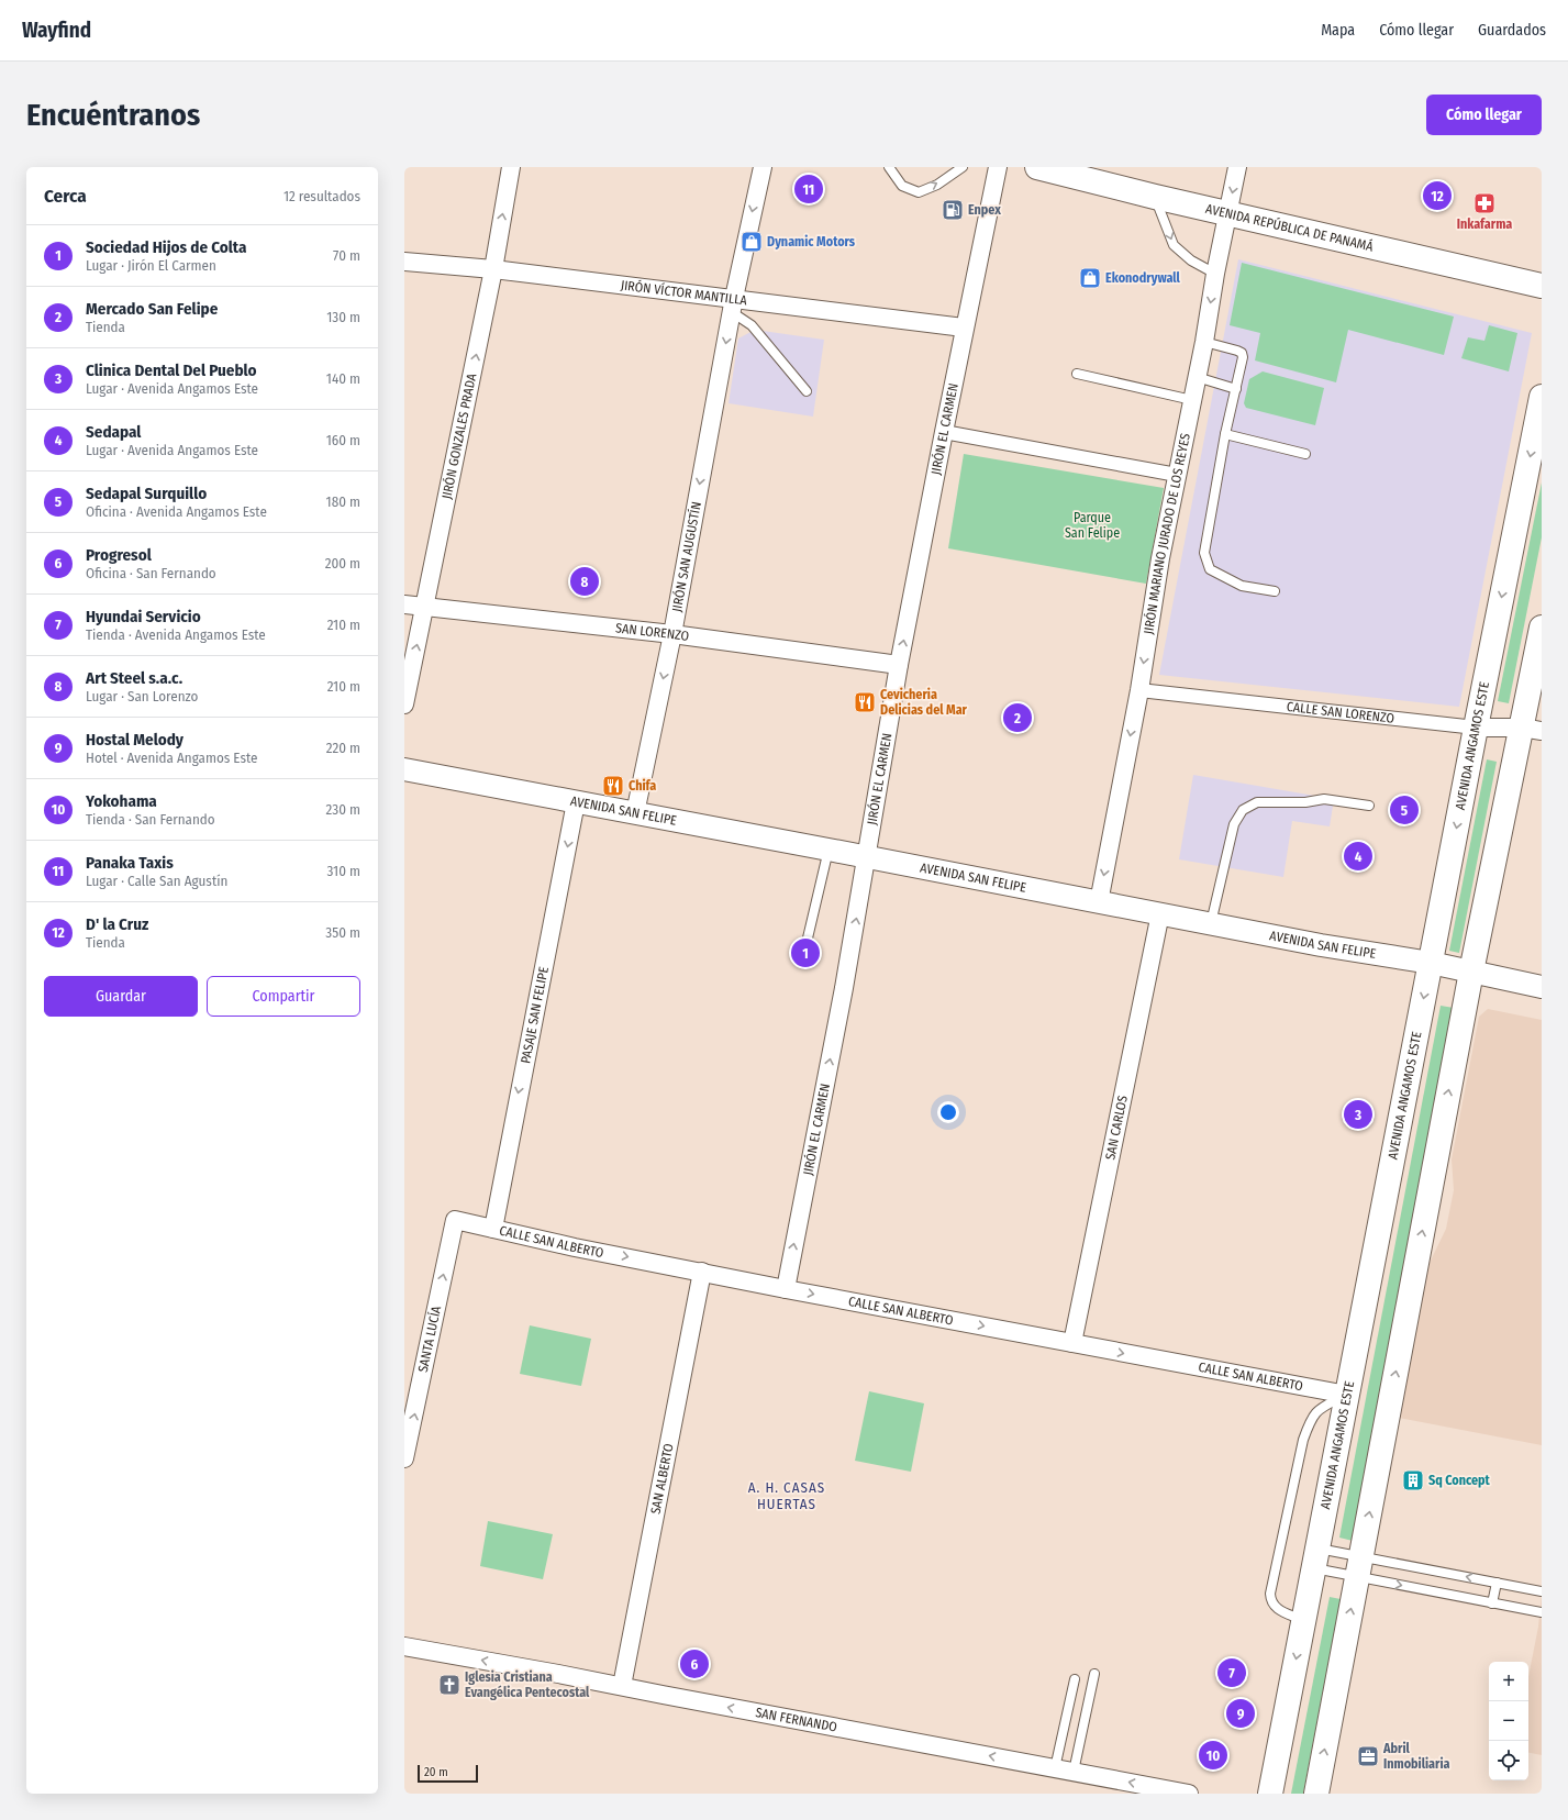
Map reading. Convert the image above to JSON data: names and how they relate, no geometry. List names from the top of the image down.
{
  "streets": {
    "main road": ["AVENIDA REPÚBLICA DE PANAMÁ", "AVENIDA ANGAMOS ESTE"],
    "street": [
      "JIRÓN VÍCTOR MANTILLA",
      "JIRÓN EL CARMEN",
      "JIRÓN GONZALES PRADA",
      "JIRÓN MARIANO JURADO DE LOS REYES",
      "JIRÓN SAN AUGUSTÍN",
      "SAN LORENZO",
      "CALLE SAN LORENZO",
      "AVENIDA SAN FELIPE",
      "PASAJE SAN FELIPE",
      "SAN CARLOS",
      "CALLE SAN ALBERTO",
      "SANTA LUCÍA",
      "SAN ALBERTO",
      "SAN FERNANDO"
    ]
  },
  "crossings": [
    ["AVENIDA REPÚBLICA DE PANAMÁ", "JIRÓN MARIANO JURADO DE LOS REYES"],
    ["JIRÓN VÍCTOR MANTILLA", "JIRÓN EL CARMEN"],
    ["JIRÓN VÍCTOR MANTILLA", "JIRÓN GONZALES PRADA"],
    ["JIRÓN VÍCTOR MANTILLA", "JIRÓN SAN AUGUSTÍN"],
    ["JIRÓN EL CARMEN", "SAN LORENZO"],
    ["JIRÓN EL CARMEN", "AVENIDA SAN FELIPE"],
    ["JIRÓN EL CARMEN", "CALLE SAN ALBERTO"],
    ["JIRÓN GONZALES PRADA", "SAN LORENZO"],
    ["JIRÓN MARIANO JURADO DE LOS REYES", "CALLE SAN LORENZO"],
    ["JIRÓN MARIANO JURADO DE LOS REYES", "AVENIDA SAN FELIPE"],
    ["JIRÓN SAN AUGUSTÍN", "SAN LORENZO"],
    ["JIRÓN SAN AUGUSTÍN", "AVENIDA SAN FELIPE"],
    ["CALLE SAN LORENZO", "AVENIDA ANGAMOS ESTE"],
    ["AVENIDA ANGAMOS ESTE", "AVENIDA SAN FELIPE"],
    ["AVENIDA ANGAMOS ESTE", "CALLE SAN ALBERTO"],
    ["AVENIDA SAN FELIPE", "PASAJE SAN FELIPE"],
    ["AVENIDA SAN FELIPE", "SAN CARLOS"],
    ["PASAJE SAN FELIPE", "CALLE SAN ALBERTO"],
    ["SAN CARLOS", "CALLE SAN ALBERTO"],
    ["CALLE SAN ALBERTO", "SANTA LUCÍA"],
    ["CALLE SAN ALBERTO", "SAN ALBERTO"],
    ["SAN ALBERTO", "SAN FERNANDO"]
  ],
  "one_way": [
    "JIRÓN EL CARMEN",
    "JIRÓN GONZALES PRADA",
    "JIRÓN MARIANO JURADO DE LOS REYES",
    "JIRÓN SAN AUGUSTÍN",
    "PASAJE SAN FELIPE",
    "CALLE SAN ALBERTO",
    "SANTA LUCÍA",
    "SAN FERNANDO"
  ],
  "districts": ["A. H. CASAS HUERTAS"],
  "parks": ["Parque San Felipe"],
  "places": {
    "pharmacy": ["Inkafarma"],
    "fuel station": ["Enpex"],
    "shop": ["Dynamic Motors", "Ekonodrywall"],
    "restaurant": ["Cevicheria Delicias del Mar", "Chifa"],
    "building": ["Sq Concept"],
    "church": ["Iglesia Cristiana Evangélica Pentecostal"],
    "office": ["Abril Inmobiliaria"]
  },
  "scale_bar": "20 m",
  "page": {
    "header": "Wayfind",
    "nav": ["Mapa", "Cómo llegar", "Guardados"],
    "buttons": [
      "Cómo llegar",
      ["Guardar", "Compartir"]
    ],
    "title": "Encuéntranos",
    "heading": ["Cerca", "12 resultados"],
    "pins": [
      "11",
      "12",
      "8",
      "2",
      "5",
      "4",
      "1",
      "3",
      "6",
      "7",
      "9",
      "10"
    ],
    "list": [
      {
        "mark": "1",
        "name": "Sociedad Hijos de Colta",
        "note": "Lugar · Jirón El Carmen",
        "value": "70 m"
      },
      {
        "mark": "2",
        "name": "Mercado San Felipe",
        "note": "Tienda",
        "value": "130 m"
      },
      {
        "mark": "3",
        "name": "Clinica Dental Del Pueblo",
        "note": "Lugar · Avenida Angamos Este",
        "value": "140 m"
      },
      {
        "mark": "4",
        "name": "Sedapal",
        "note": "Lugar · Avenida Angamos Este",
        "value": "160 m"
      },
      {
        "mark": "5",
        "name": "Sedapal Surquillo",
        "note": "Oficina · Avenida Angamos Este",
        "value": "180 m"
      },
      {
        "mark": "6",
        "name": "Progresol",
        "note": "Oficina · San Fernando",
        "value": "200 m"
      },
      {
        "mark": "7",
        "name": "Hyundai Servicio",
        "note": "Tienda · Avenida Angamos Este",
        "value": "210 m"
      },
      {
        "mark": "8",
        "name": "Art Steel s.a.c.",
        "note": "Lugar · San Lorenzo",
        "value": "210 m"
      },
      {
        "mark": "9",
        "name": "Hostal Melody",
        "note": "Hotel · Avenida Angamos Este",
        "value": "220 m"
      },
      {
        "mark": "10",
        "name": "Yokohama",
        "note": "Tienda · San Fernando",
        "value": "230 m"
      },
      {
        "mark": "11",
        "name": "Panaka Taxis",
        "note": "Lugar · Calle San Agustín",
        "value": "310 m"
      },
      {
        "mark": "12",
        "name": "D' la Cruz",
        "note": "Tienda",
        "value": "350 m"
      }
    ],
    "map_buttons": ["+", "−"],
    "scale": "20 m"
  }
}
